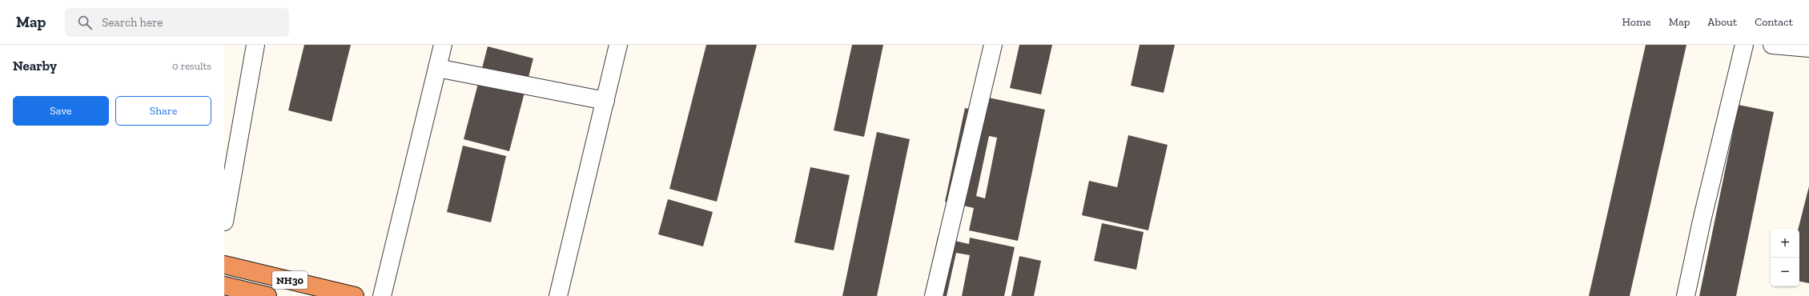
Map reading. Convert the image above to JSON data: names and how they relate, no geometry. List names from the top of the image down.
{
  "streets": {
    "highway": ["NH30"]
  },
  "page": {
    "header": "Map",
    "search": "Search here",
    "nav": [
      "Home",
      "Map",
      "About",
      "Contact"
    ],
    "heading": ["Nearby", "0 results"],
    "buttons": ["Save", "Share"],
    "map_buttons": ["+", "−"]
  }
}
